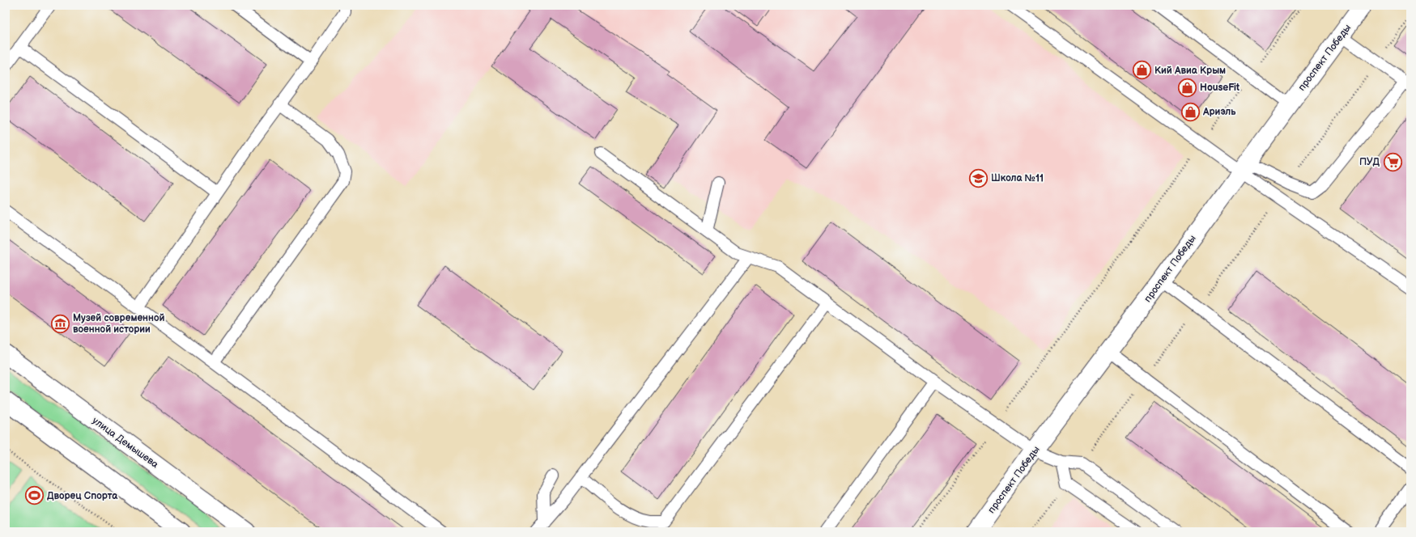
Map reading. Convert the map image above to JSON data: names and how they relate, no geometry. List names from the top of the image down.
{
  "streets": {
    "street": ["проспект Победы", "улица Демышева"]
  },
  "places": {
    "shop": ["Кий Авиа Крым", "HouseFit", "Ариэль"],
    "supermarket": ["ПУД"],
    "school or university": ["Школа №11"],
    "museum": ["Музей современной военной истории"],
    "sports": ["Дворец Спорта"]
  }
}
